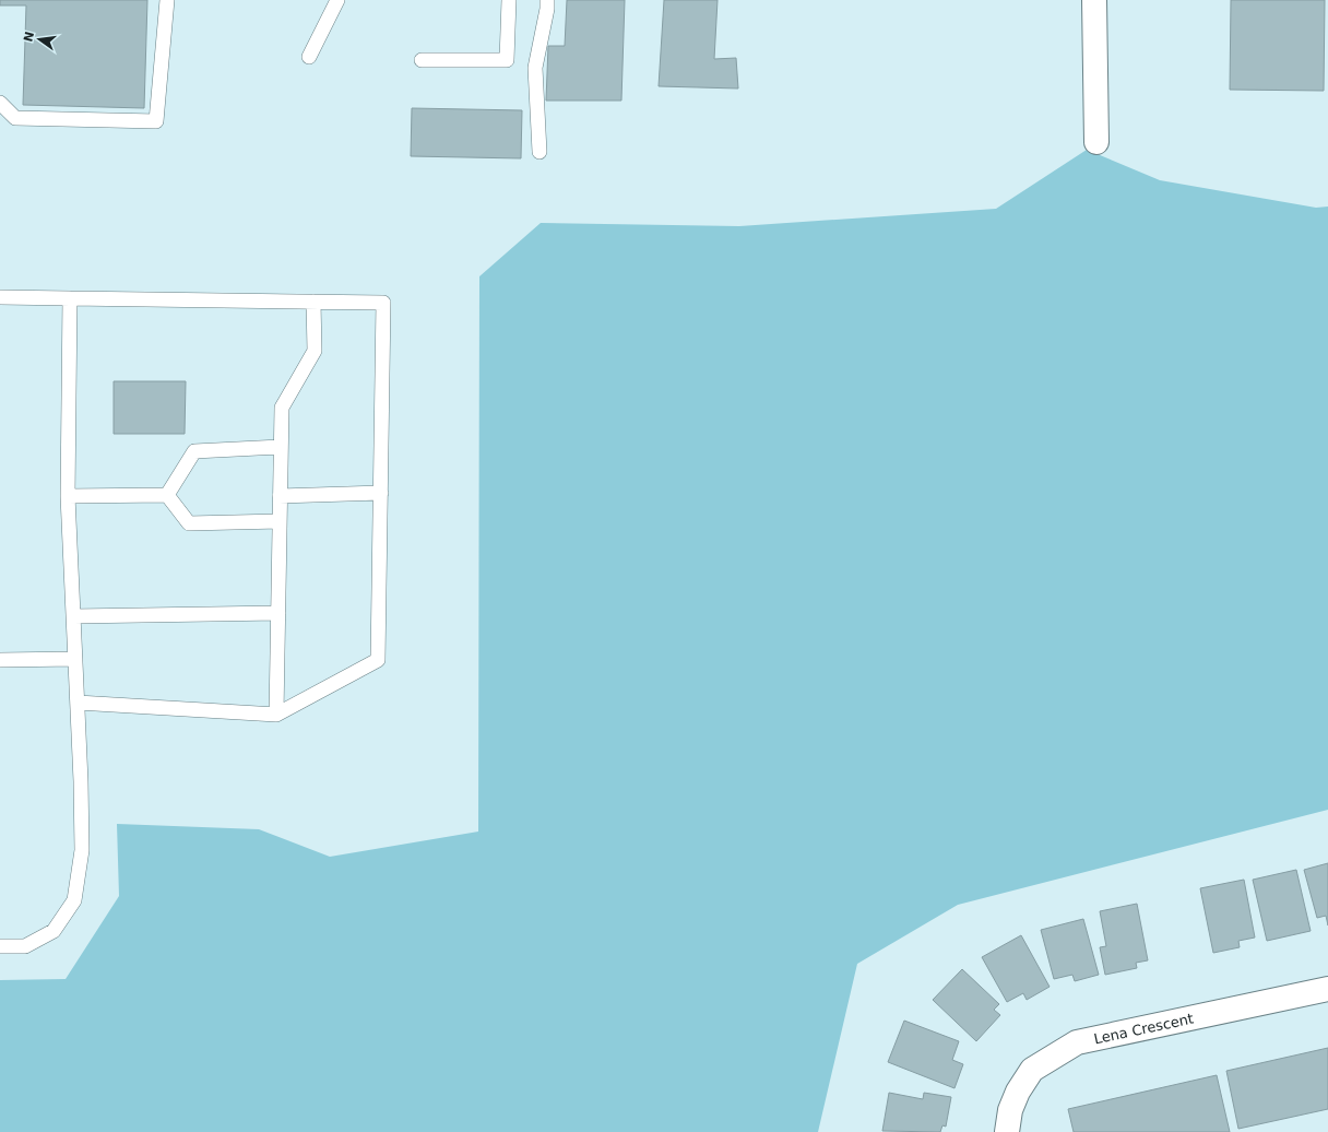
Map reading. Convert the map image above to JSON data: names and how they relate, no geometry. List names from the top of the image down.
{
  "streets": {
    "street": ["Lena Crescent"]
  },
  "north": "left"
}
